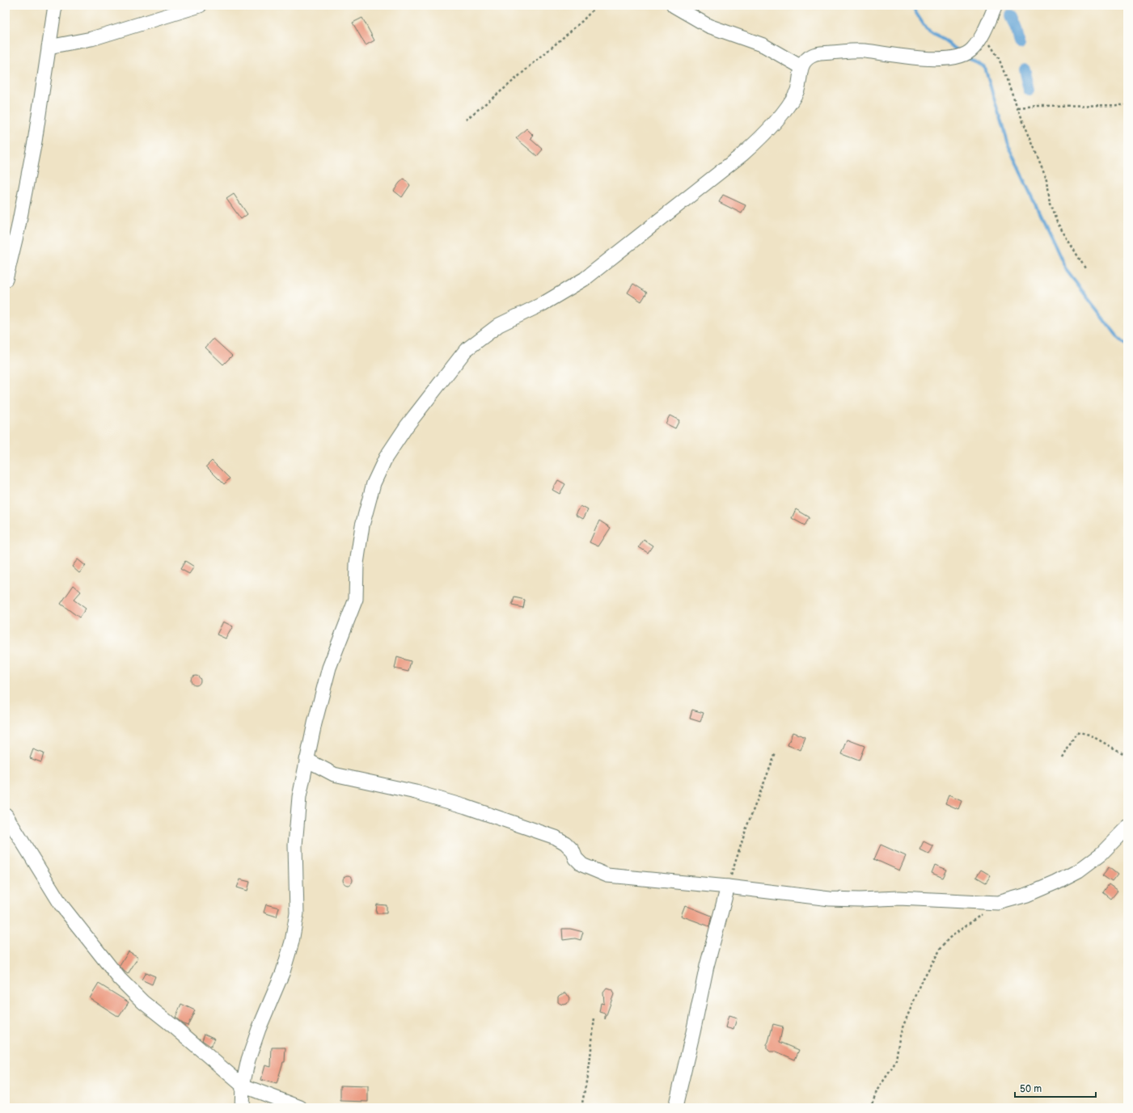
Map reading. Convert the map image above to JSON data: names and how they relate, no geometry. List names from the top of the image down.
{
  "scale_bar": "50 m"
}
